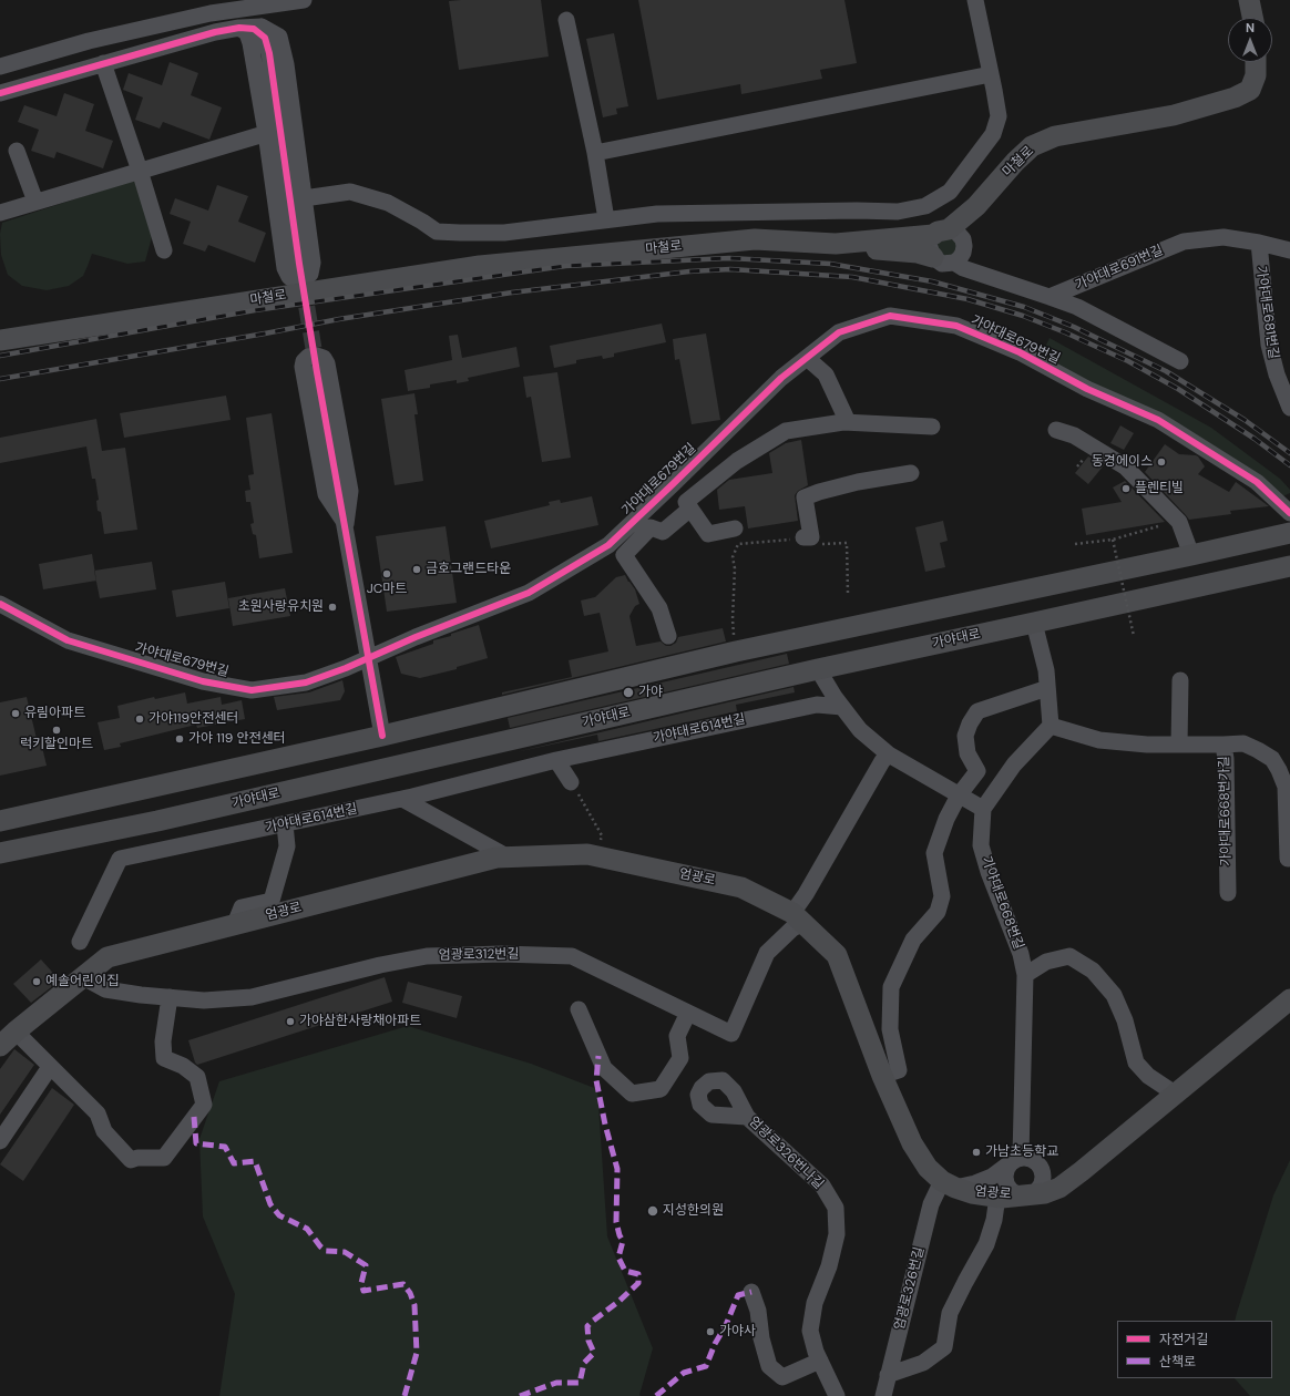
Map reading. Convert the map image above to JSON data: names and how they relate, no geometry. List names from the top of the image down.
{
  "streets": {
    "main road": ["마철로", "가야대로", "엄광로"],
    "street": [
      "가야대로691번길",
      "가야대로681번길",
      "가야대로679번길",
      "가야대로614번길",
      "가야대로668번가길",
      "가야대로668번길",
      "엄광로312번길",
      "엄광로326번나길",
      "엄광로326번길"
    ]
  },
  "crossings": [
    ["가야대로691번길", "가야대로681번길"],
    ["엄광로", "가야대로668번길"],
    ["엄광로", "엄광로312번길"],
    ["엄광로", "엄광로326번길"]
  ],
  "places": [
    "동경에이스",
    "플렌티빌",
    "금호그랜드타운",
    "JC마트",
    "초원사랑유치원",
    "가야",
    "유림아파트",
    "가야119안전센터",
    "럭키할인마트",
    "가야 119 안전센터",
    "예솔어린이집",
    "가야삼한사랑채아파트",
    "가남초등학교",
    "지성한의원",
    "가야사"
  ],
  "legend": ["자전거길", "산책로"],
  "north": "top"
}
